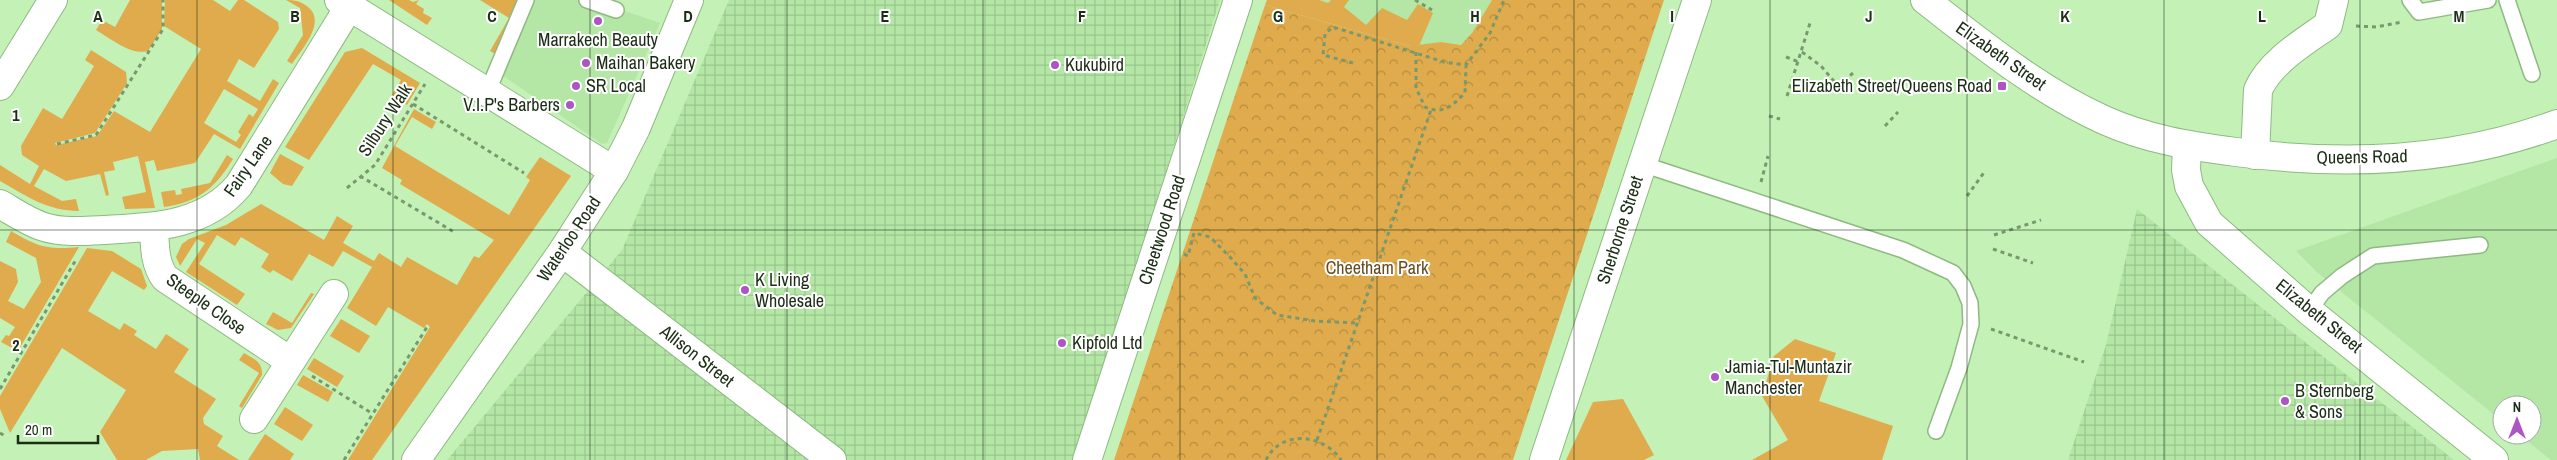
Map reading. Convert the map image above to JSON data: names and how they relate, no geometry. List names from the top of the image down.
{
  "streets": {
    "main road": [
      "Elizabeth Street",
      "Queens Road",
      "Fairy Lane",
      "Cheetwood Road",
      "Sherborne Street",
      "Waterloo Road",
      "Steeple Close",
      "Allison Street"
    ],
    "path": ["Silbury Walk"]
  },
  "crossings": [
    ["Elizabeth Street", "Queens Road"],
    ["Fairy Lane", "Steeple Close"],
    ["Waterloo Road", "Allison Street"]
  ],
  "parks": ["Cheetham Park"],
  "places": {
    "other": [
      "Marrakech Beauty",
      "Maihan Bakery",
      "Kukubird",
      "SR Local",
      "V.I.P's Barbers",
      "K Living Wholesale",
      "Kipfold Ltd",
      "Jamia-Tul-Muntazir Manchester",
      "B Sternberg & Sons"
    ],
    "transit": ["Elizabeth Street/Queens Road"]
  },
  "scale_bar": "20 m",
  "north": "top",
  "grid": {
    "columns": [
      "A",
      "B",
      "C",
      "D",
      "E",
      "F",
      "G",
      "H",
      "I",
      "J",
      "K",
      "L",
      "M"
    ],
    "rows": ["1", "2"]
  }
}
